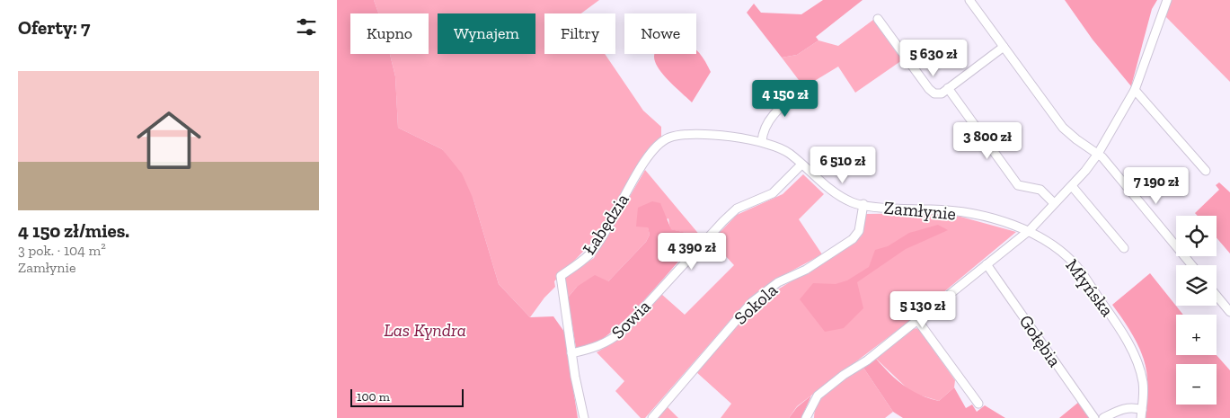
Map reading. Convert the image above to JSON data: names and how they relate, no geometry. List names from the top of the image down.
{
  "streets": {
    "street": [
      "Zamłynie",
      "Łabędzia",
      "Młyńska",
      "Sokola",
      "Sowia",
      "Gołębia"
    ]
  },
  "crossings": [
    ["Zamłynie", "Łabędzia"],
    ["Zamłynie", "Młyńska"],
    ["Zamłynie", "Sokola"],
    ["Zamłynie", "Sowia"],
    ["Łabędzia", "Sowia"]
  ],
  "parks": ["Las Kyndra"],
  "scale_bar": "100 m",
  "page": {
    "heading": "Oferty: 7",
    "chip": [
      "Kupno",
      "Wynajem",
      "Filtry",
      "Nowe"
    ],
    "price": [
      "5 630 zł",
      "4 150 zł",
      "3 800 zł",
      "6 510 zł",
      "7 190 zł",
      "4 390 zł",
      "5 130 zł"
    ],
    "list": [
      {
        "name": "4 150 zł/mies.",
        "note": "3 pok. · 104 m² · Zamłynie"
      }
    ],
    "map_buttons": ["+", "−"],
    "scale": "100 m"
  }
}
